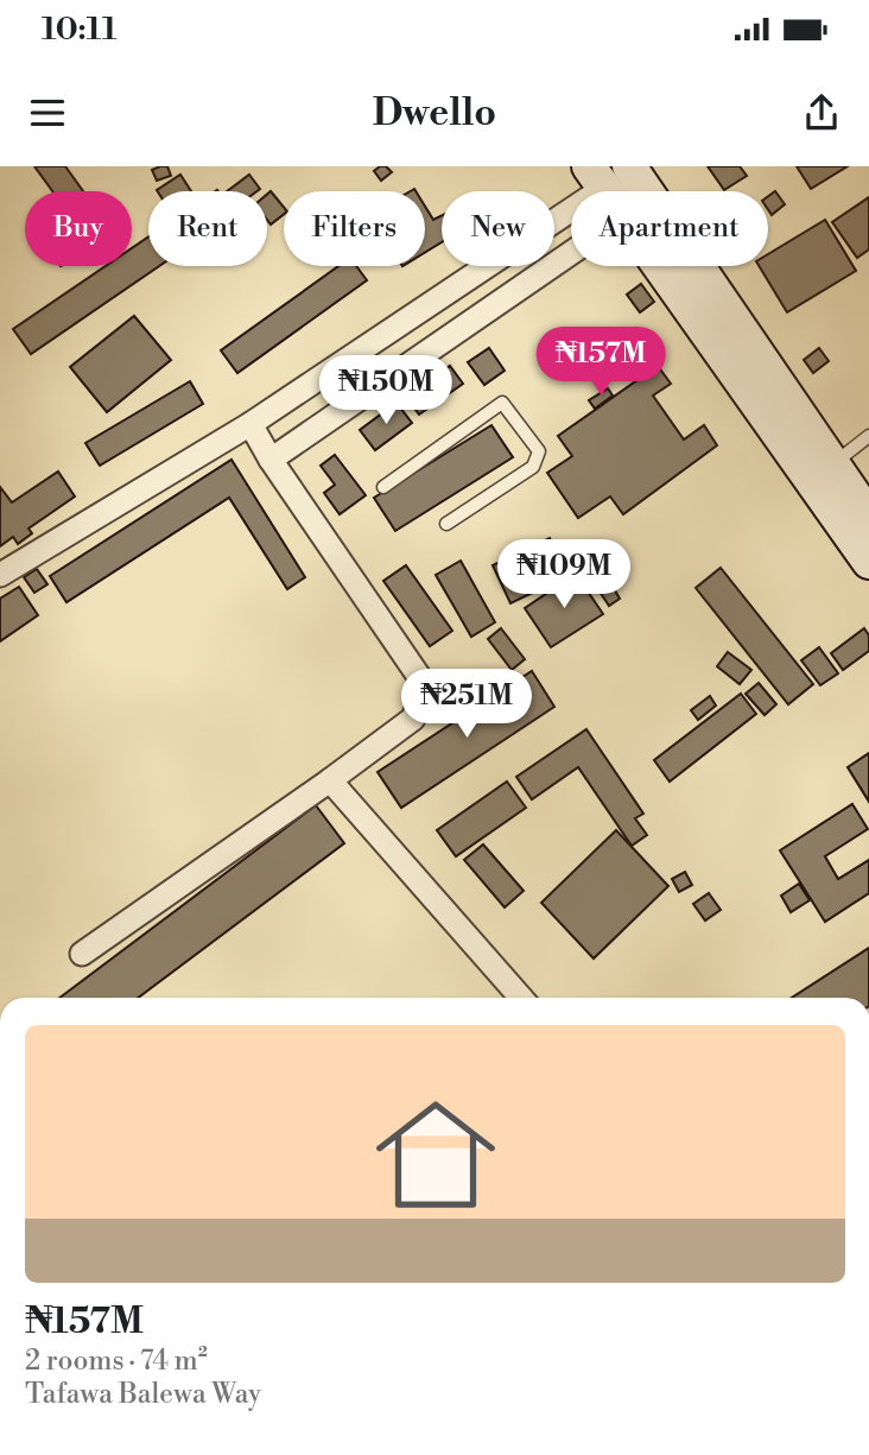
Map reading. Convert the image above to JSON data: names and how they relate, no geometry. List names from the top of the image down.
{
  "page": {
    "status": "10:11",
    "header": "Dwello",
    "chip": [
      "Buy",
      "Rent",
      "Filters",
      "New",
      "Apartment"
    ],
    "price": [
      "₦157M",
      "₦150M",
      "₦109M",
      "₦251M"
    ],
    "list": [
      {
        "name": "₦157M",
        "note": "2 rooms · 74 m² · Tafawa Balewa Way"
      }
    ]
  }
}
